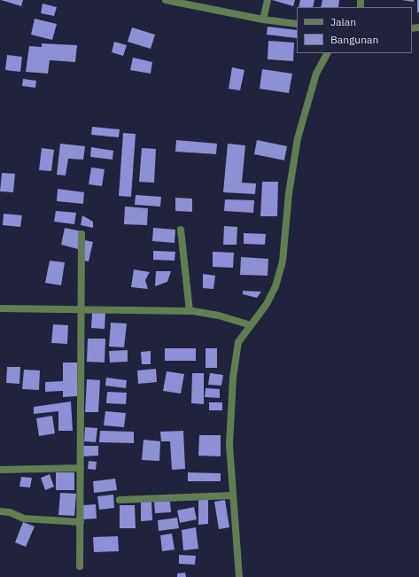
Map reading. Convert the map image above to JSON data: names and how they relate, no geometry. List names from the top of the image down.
{
  "legend": ["Jalan", "Bangunan"]
}
